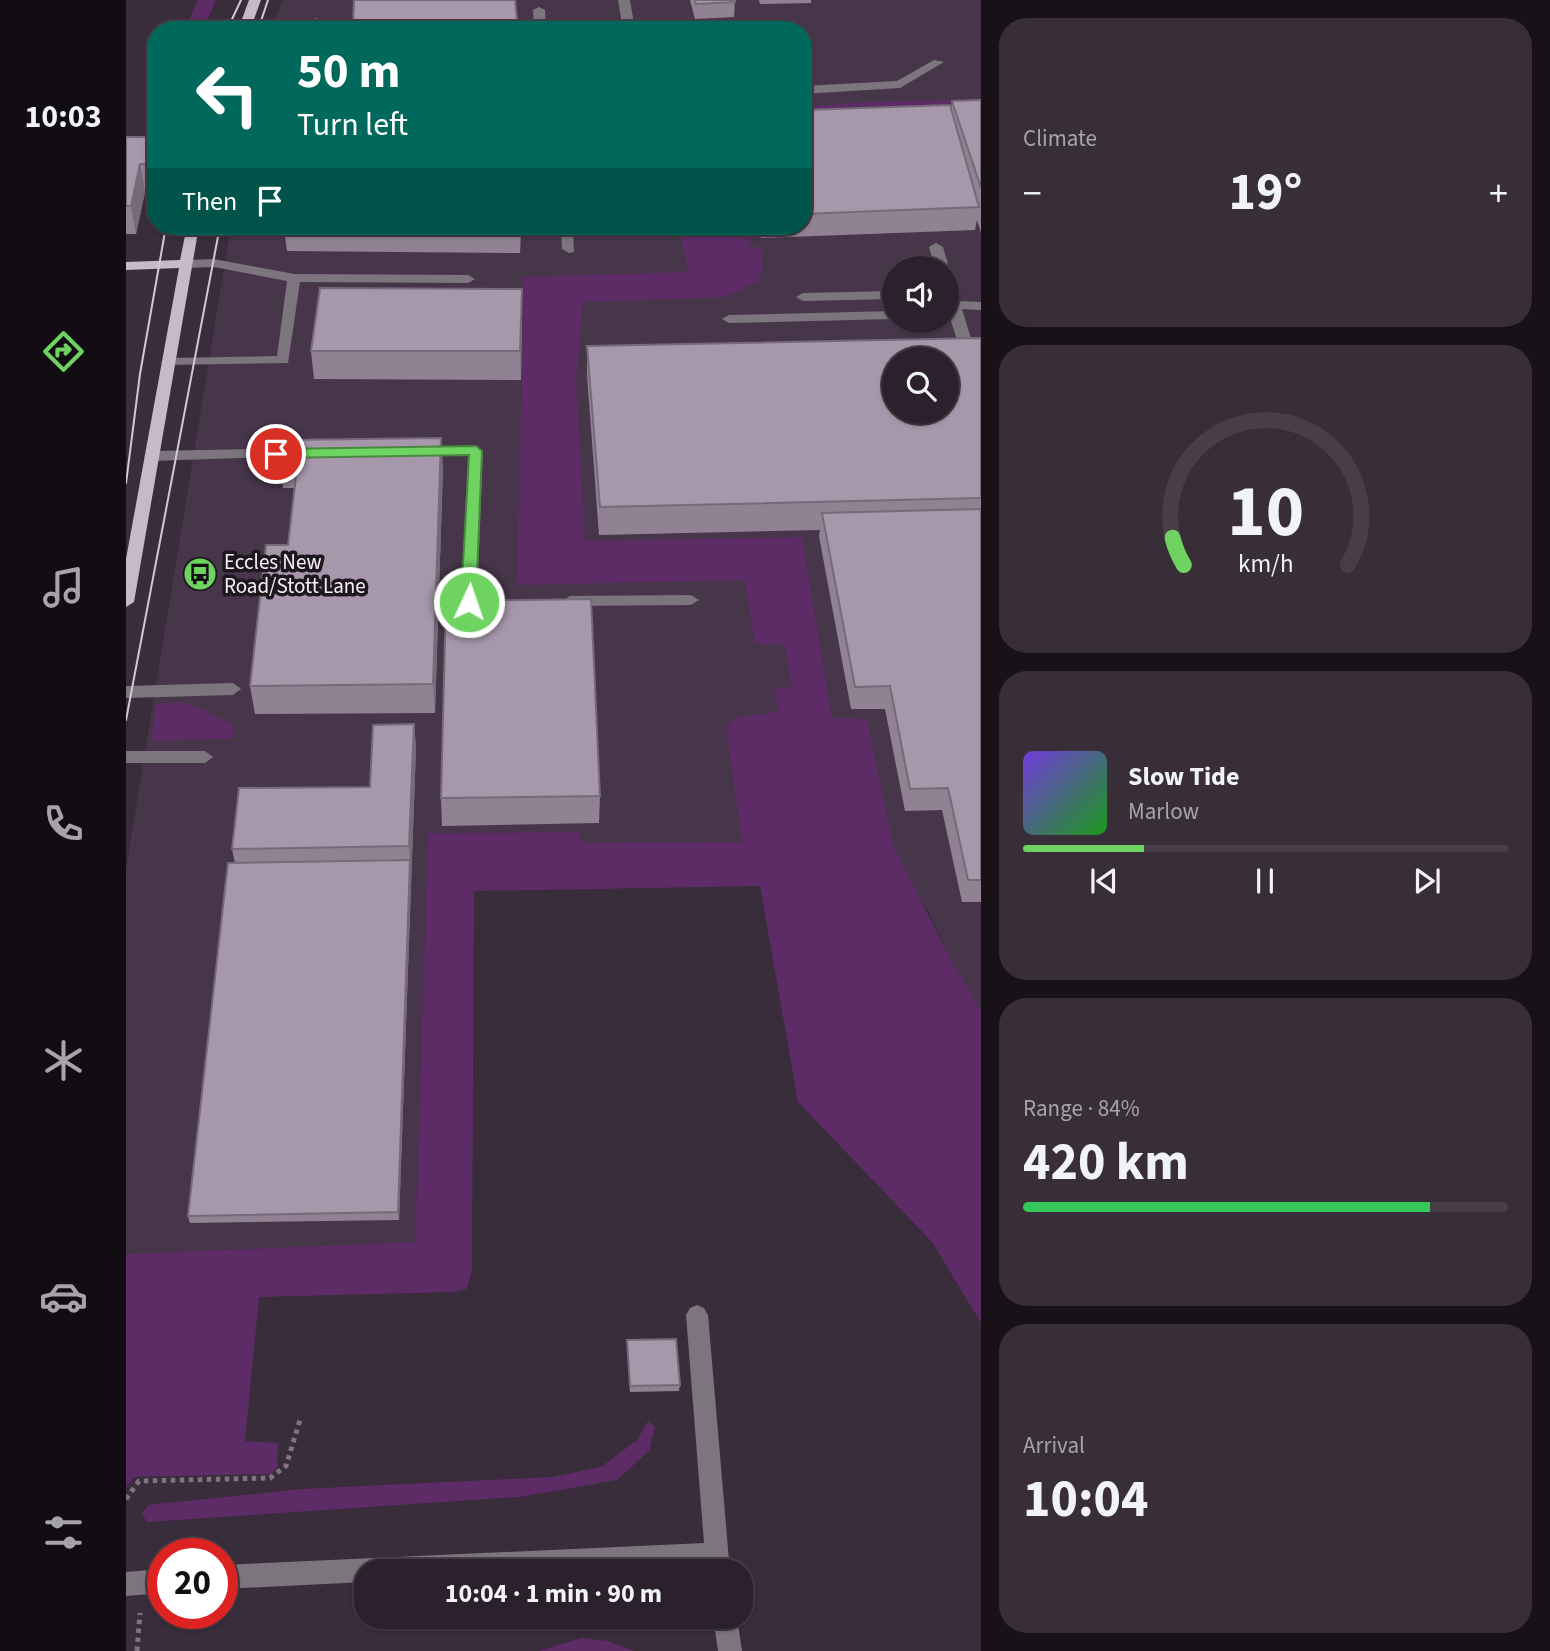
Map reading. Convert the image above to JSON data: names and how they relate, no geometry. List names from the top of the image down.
{
  "places": {
    "bus stop": ["Eccles New Road/Stott Lane"]
  },
  "page": {
    "tabs": "10:03",
    "tile": [
      "Climate",
      ["Range · 84%", "420 km"],
      ["Arrival", "10:04"]
    ],
    "turn": ["50 m", "Turn left"],
    "heat": ["−", "19°", "+"],
    "then": "Then",
    "song": ["Slow Tide", "Marlow"],
    "limit": "20",
    "trip": "10:04 · 1 min · 90 m",
    "gauge": ["10", "km/h"]
  }
}
